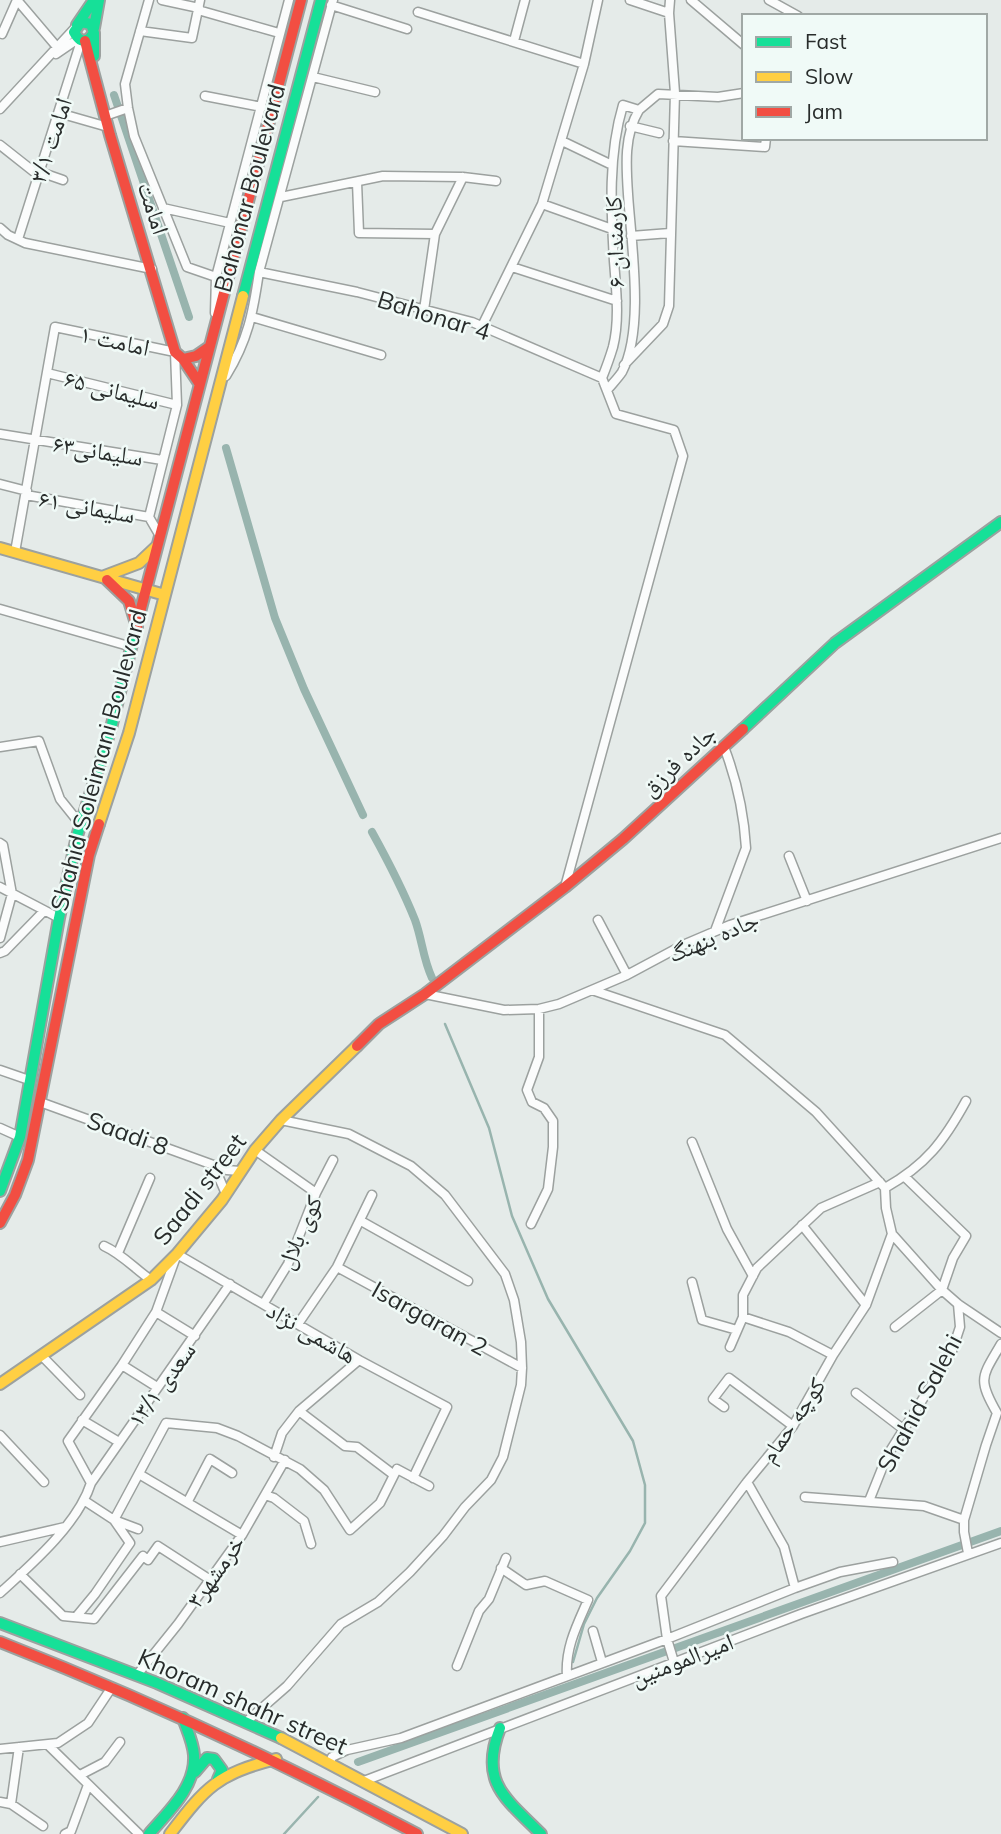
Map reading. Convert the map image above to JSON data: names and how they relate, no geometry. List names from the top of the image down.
{
  "streets": {
    "main road": [
      "Bahonar Boulevard",
      "امامت",
      "Shahid Soleimani Boulevard",
      "جاده فرزق",
      "Saadi street",
      "Khoram shahr street"
    ],
    "street": [
      "امامت ۳/۱",
      "کارمندان ۶",
      "Bahonar 4",
      "امامت ۱",
      "سلیمانی ۶۵",
      "سلیمانی۶۳",
      "سلیمانی ۶۱",
      "جاده بنهنگ",
      "Saadi 8",
      "کوی بلال",
      "Isargaran 2",
      "هاشمی نژاد",
      "سعدی ۱۳/۱",
      "Shahid Salehi",
      "کوچه حمام",
      "خرمشهر۳",
      "امیرالمومنین"
    ]
  },
  "crossings": [
    ["امامت ۳/۱", "امامت"],
    ["Bahonar Boulevard", "امامت"],
    ["Bahonar Boulevard", "Shahid Soleimani Boulevard"],
    ["امامت", "امامت ۱"],
    ["امامت", "Shahid Soleimani Boulevard"],
    ["کارمندان ۶", "Bahonar 4"],
    ["امامت ۱", "سلیمانی ۶۵"],
    ["Shahid Soleimani Boulevard", "Saadi 8"],
    ["جاده فرزق", "جاده بنهنگ"],
    ["جاده فرزق", "Saadi street"],
    ["Saadi 8", "Saadi street"],
    ["Saadi street", "هاشمی نژاد"],
    ["کوی بلال", "Isargaran 2"],
    ["کوی بلال", "هاشمی نژاد"],
    ["هاشمی نژاد", "سعدی ۱۳/۱"],
    ["خرمشهر۳", "Khoram shahr street"],
    ["امیرالمومنین", "Khoram shahr street"]
  ],
  "legend": ["Fast", "Slow", "Jam"]
}
